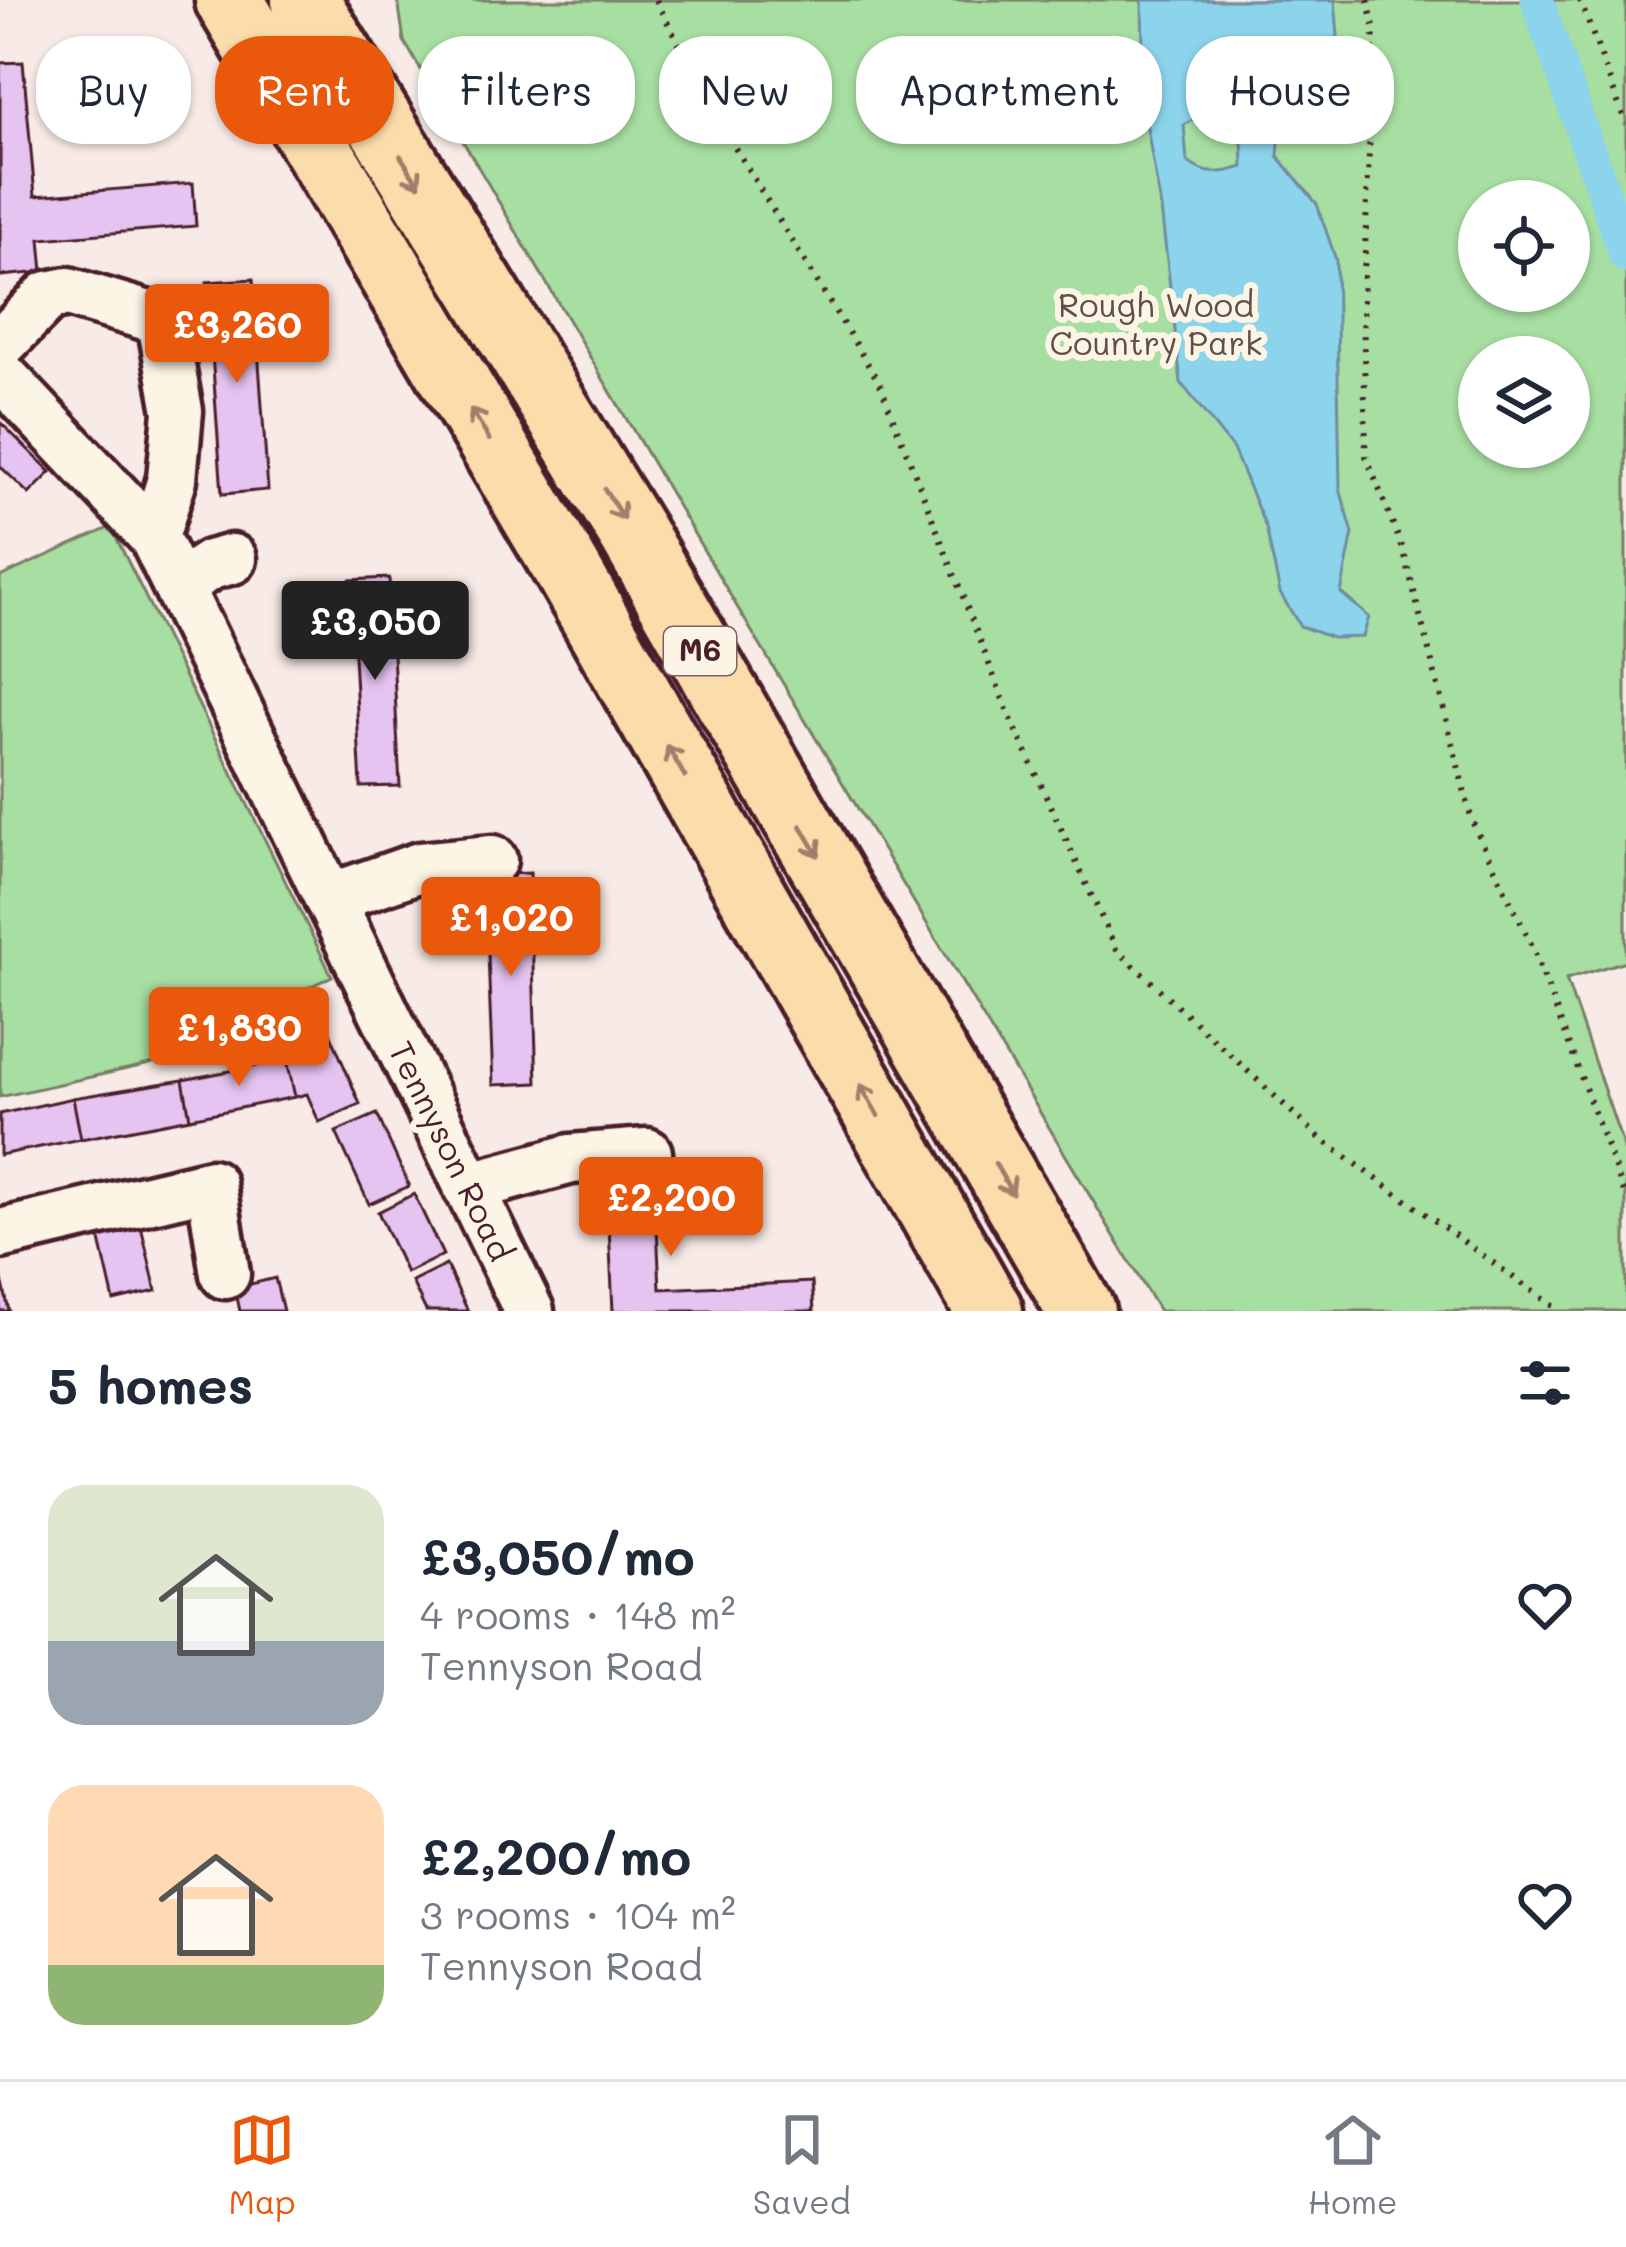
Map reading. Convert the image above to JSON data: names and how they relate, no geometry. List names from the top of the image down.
{
  "streets": {
    "highway": ["M6"],
    "street": ["Tennyson Road"]
  },
  "parks": ["Rough Wood Country Park"],
  "page": {
    "chip": [
      "Buy",
      "Rent",
      "Filters",
      "New",
      "Apartment",
      "House"
    ],
    "price": [
      "£3,260",
      "£3,050",
      "£1,020",
      "£1,830",
      "£2,200"
    ],
    "heading": "5 homes",
    "list": [
      {
        "name": "£3,050/mo",
        "note": "4 rooms · 148 m² · Tennyson Road"
      },
      {
        "name": "£2,200/mo",
        "note": "3 rooms · 104 m² · Tennyson Road"
      }
    ],
    "tabs": ["Map", "Saved", "Home"]
  }
}
